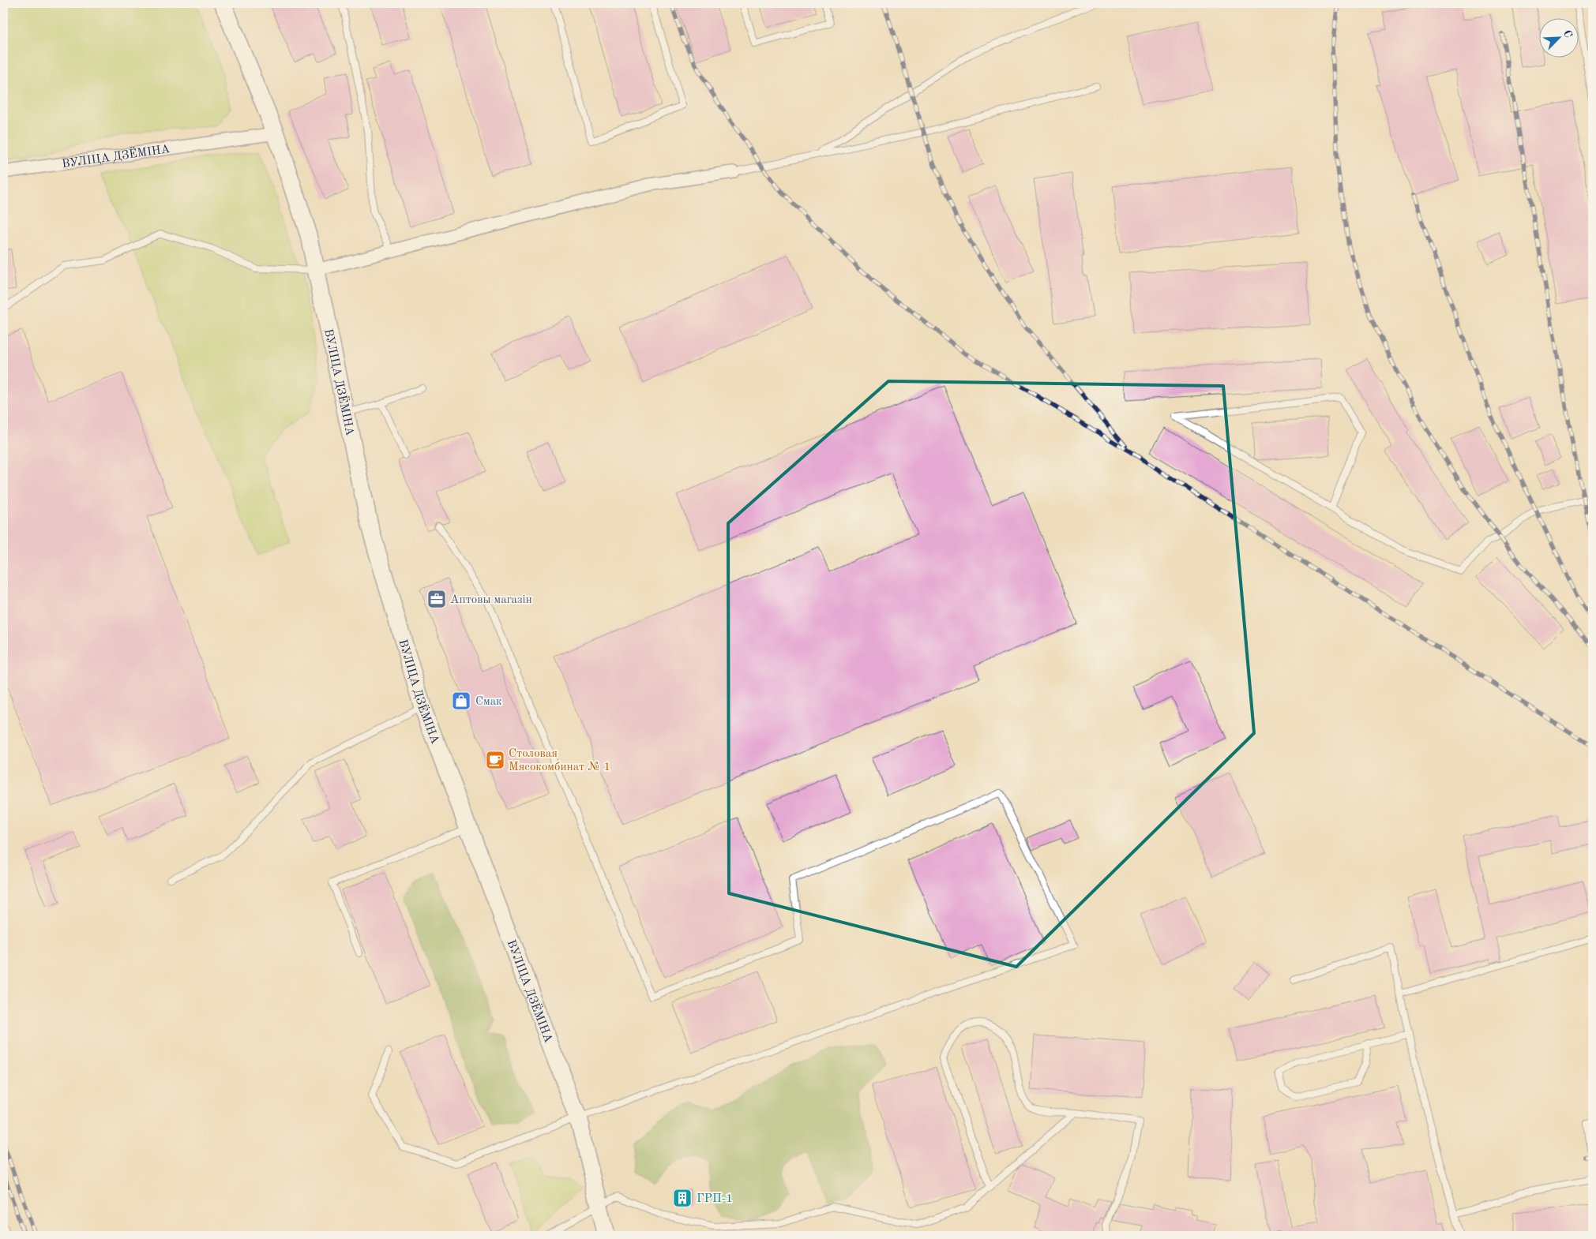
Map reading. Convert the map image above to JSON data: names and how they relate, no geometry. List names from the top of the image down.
{
  "streets": {
    "main road": ["ВУЛІЦА ДЗЁМІНА"]
  },
  "places": {
    "office": ["Аптовы магазін"],
    "shop": ["Смак"],
    "cafe": ["Столовая Мясокомбинат № 1"],
    "building": ["ГРП-1"]
  },
  "north": "top right"
}
